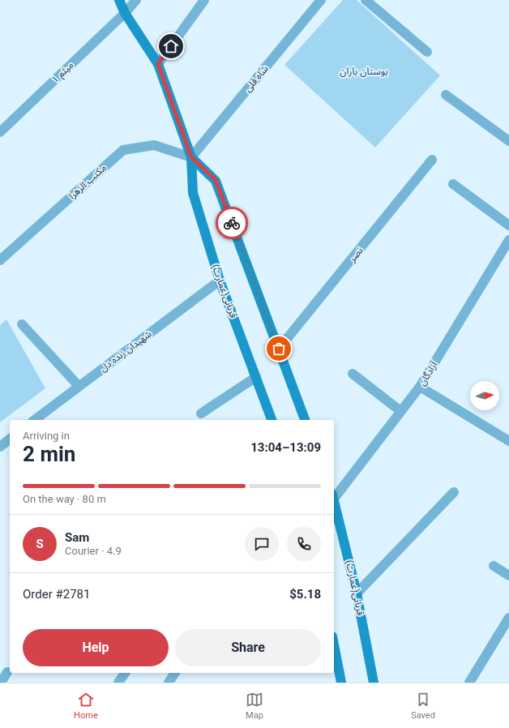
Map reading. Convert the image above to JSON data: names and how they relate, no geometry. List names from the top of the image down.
{
  "streets": {
    "main road": ["(عمارت)قربانی"],
    "street": [
      "میثم ۱",
      "شاه قلی",
      "مکتب الزهرا",
      "نصر",
      "شهیدان زنده دل",
      "آزادگان"
    ]
  },
  "crossings": [
    ["میثم ۱", "(عمارت)قربانی"],
    ["شاه قلی", "مکتب الزهرا"],
    ["شاه قلی", "(عمارت)قربانی"],
    ["مکتب الزهرا", "(عمارت)قربانی"],
    ["نصر", "(عمارت)قربانی"],
    ["(عمارت)قربانی", "شهیدان زنده دل"]
  ],
  "parks": ["بوستان باران"],
  "north": "right",
  "page": {
    "heading": ["2 min", "Arriving in", "13:04–13:09"],
    "panel": [
      "Sam",
      "Courier · 4.9",
      "Order #2781",
      "$5.18"
    ],
    "bar": "On the way · 80 m",
    "round": "S",
    "buttons": ["Help", "Share"],
    "tabs": ["Home", "Map", "Saved"]
  }
}
